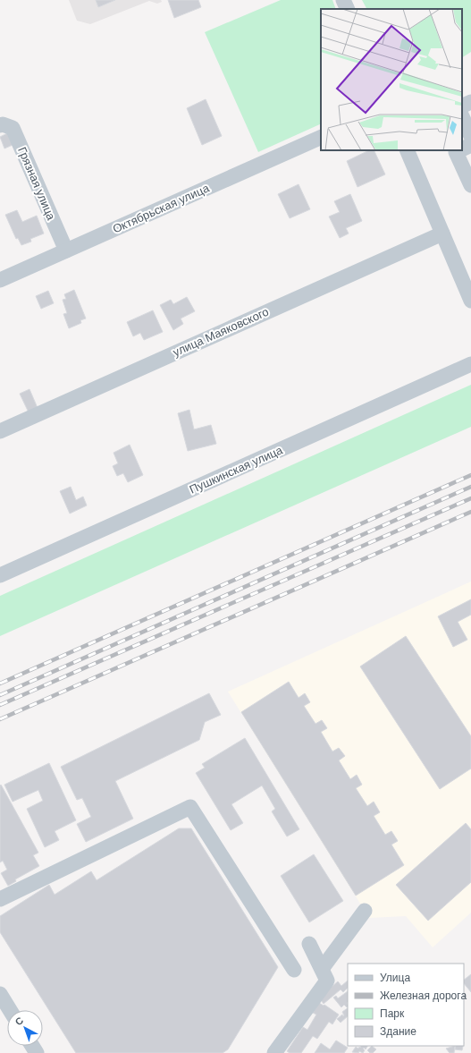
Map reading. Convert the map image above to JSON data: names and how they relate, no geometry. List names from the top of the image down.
{
  "streets": {
    "street": [
      "Грязная улица",
      "Октябрьская улица",
      "улица Маяковского",
      "Пушкинская улица"
    ]
  },
  "crossings": [
    ["Грязная улица", "Октябрьская улица"]
  ],
  "legend": [
    "Улица",
    "Железная дорога",
    "Парк",
    "Здание"
  ],
  "north": "top left"
}
